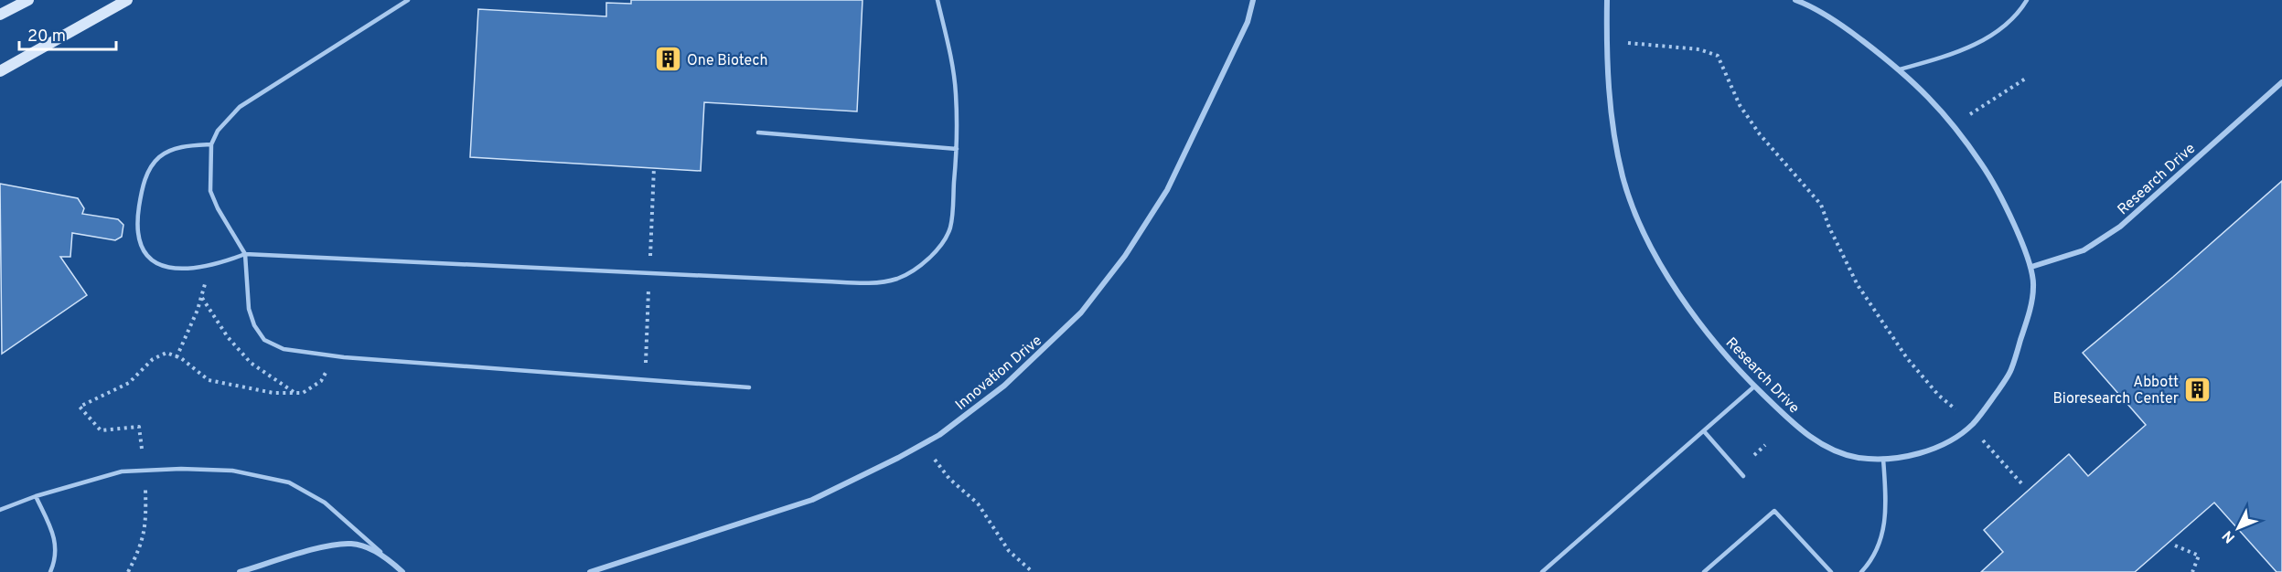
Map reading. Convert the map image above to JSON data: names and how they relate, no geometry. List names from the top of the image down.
{
  "streets": {
    "street": ["Research Drive", "Innovation Drive"]
  },
  "places": {
    "building": ["One Biotech", "Abbott Bioresearch Center"]
  },
  "scale_bar": "20 m",
  "north": "bottom left"
}
